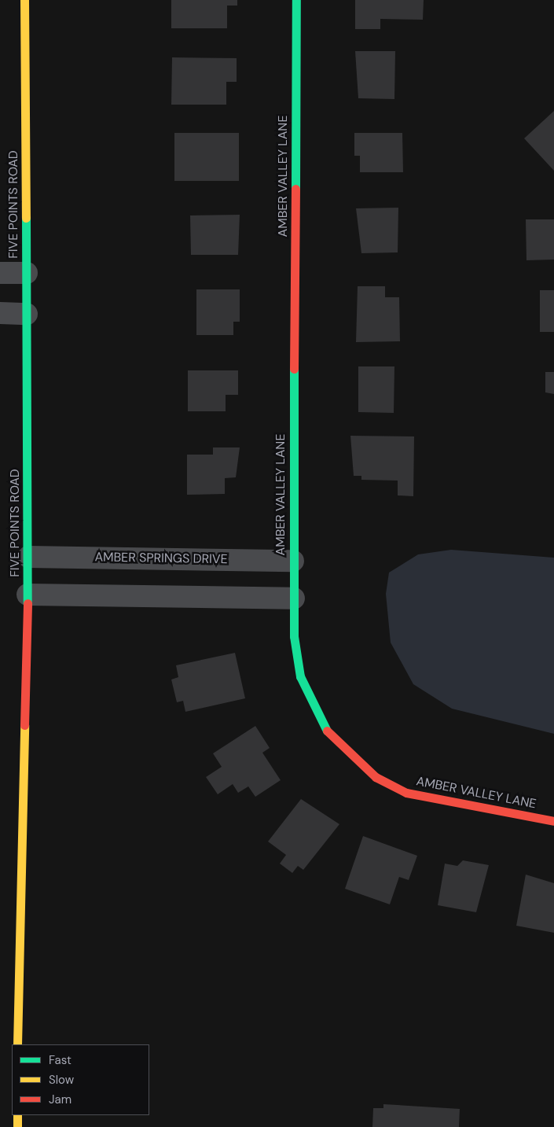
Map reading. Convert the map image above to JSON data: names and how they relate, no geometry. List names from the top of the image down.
{
  "streets": {
    "street": ["AMBER VALLEY LANE", "FIVE POINTS ROAD", "AMBER SPRINGS DRIVE"]
  },
  "crossings": [
    ["AMBER VALLEY LANE", "AMBER SPRINGS DRIVE"],
    ["FIVE POINTS ROAD", "AMBER SPRINGS DRIVE"]
  ],
  "legend": ["Fast", "Slow", "Jam"]
}
